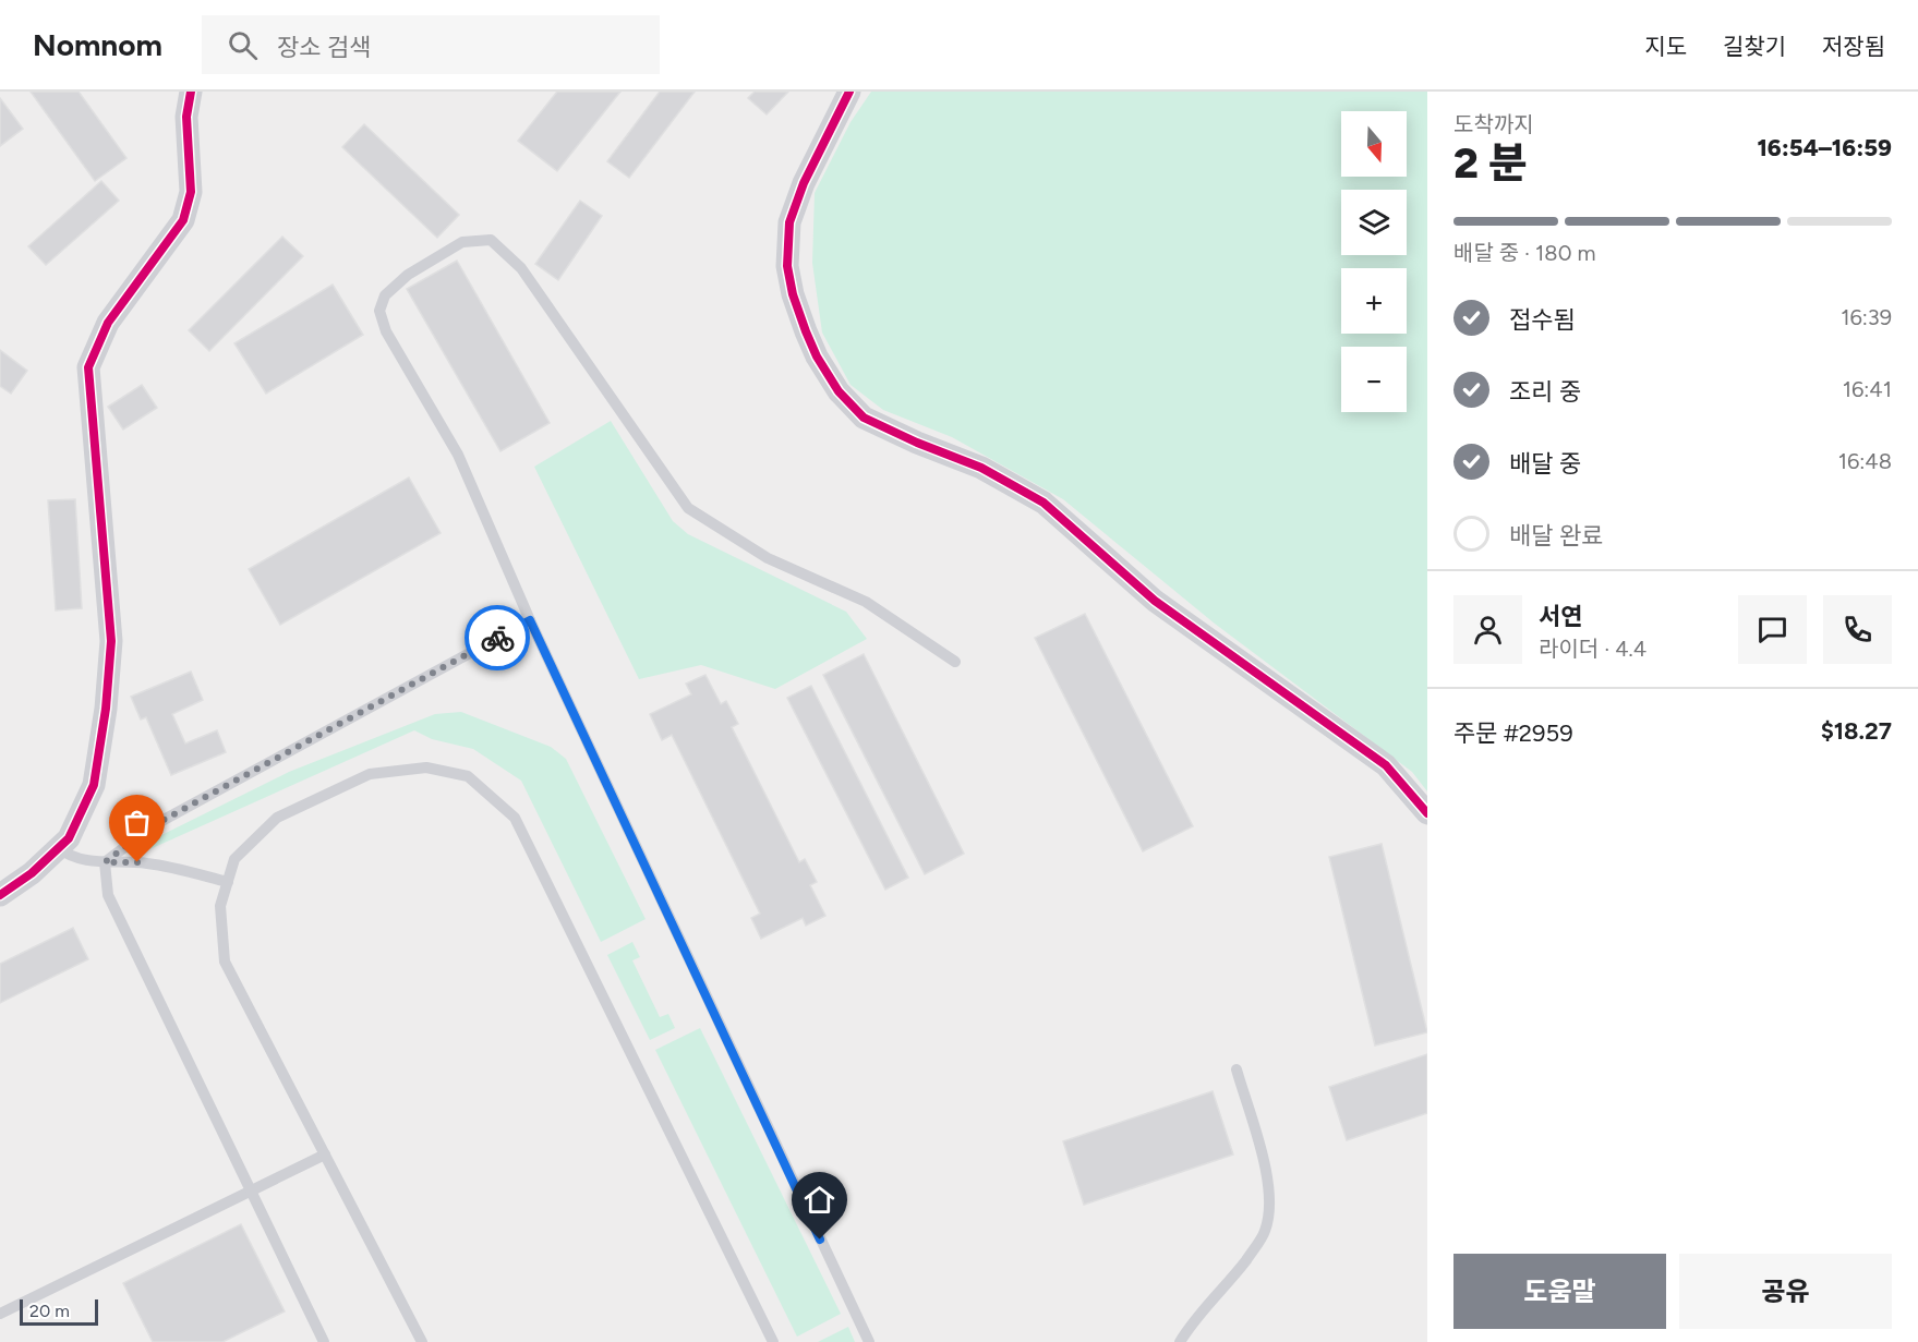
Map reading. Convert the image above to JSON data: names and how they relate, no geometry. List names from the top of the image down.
{
  "scale_bar": "20 m",
  "north": "bottom",
  "page": {
    "header": "Nomnom",
    "search": "장소 검색",
    "nav": ["지도", "길찾기", "저장됨"],
    "heading": ["2 분", "도착까지", "16:54–16:59"],
    "panel": [
      "서연",
      "라이더 · 4.4",
      "주문 #2959",
      "$18.27"
    ],
    "map_buttons": ["+", "−"],
    "bar": "배달 중 · 180 m",
    "list": [
      ["접수됨", "16:39"],
      ["조리 중", "16:41"],
      ["배달 중", "16:48"],
      "배달 완료"
    ],
    "buttons": ["도움말", "공유"],
    "scale": "20 m"
  }
}
